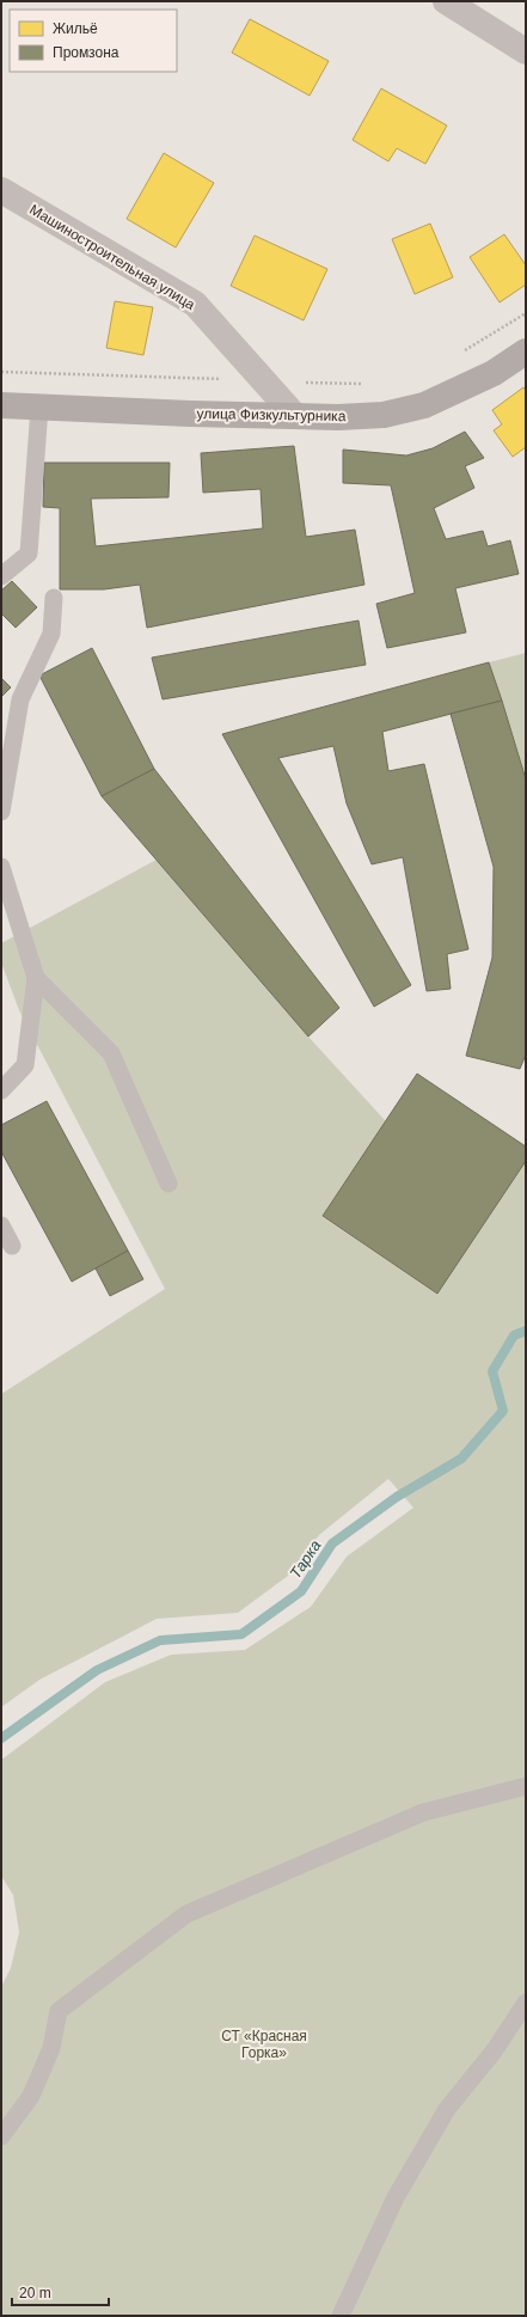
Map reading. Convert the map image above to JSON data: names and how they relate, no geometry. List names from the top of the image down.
{
  "streets": {
    "street": ["Машиностроительная улица", "улица Физкультурника"]
  },
  "crossings": [
    ["Машиностроительная улица", "улица Физкультурника"]
  ],
  "water": ["Тарка"],
  "parks": ["СТ «Красная Горка»"],
  "legend": ["Жильё", "Промзона"],
  "scale_bar": "20 m"
}
